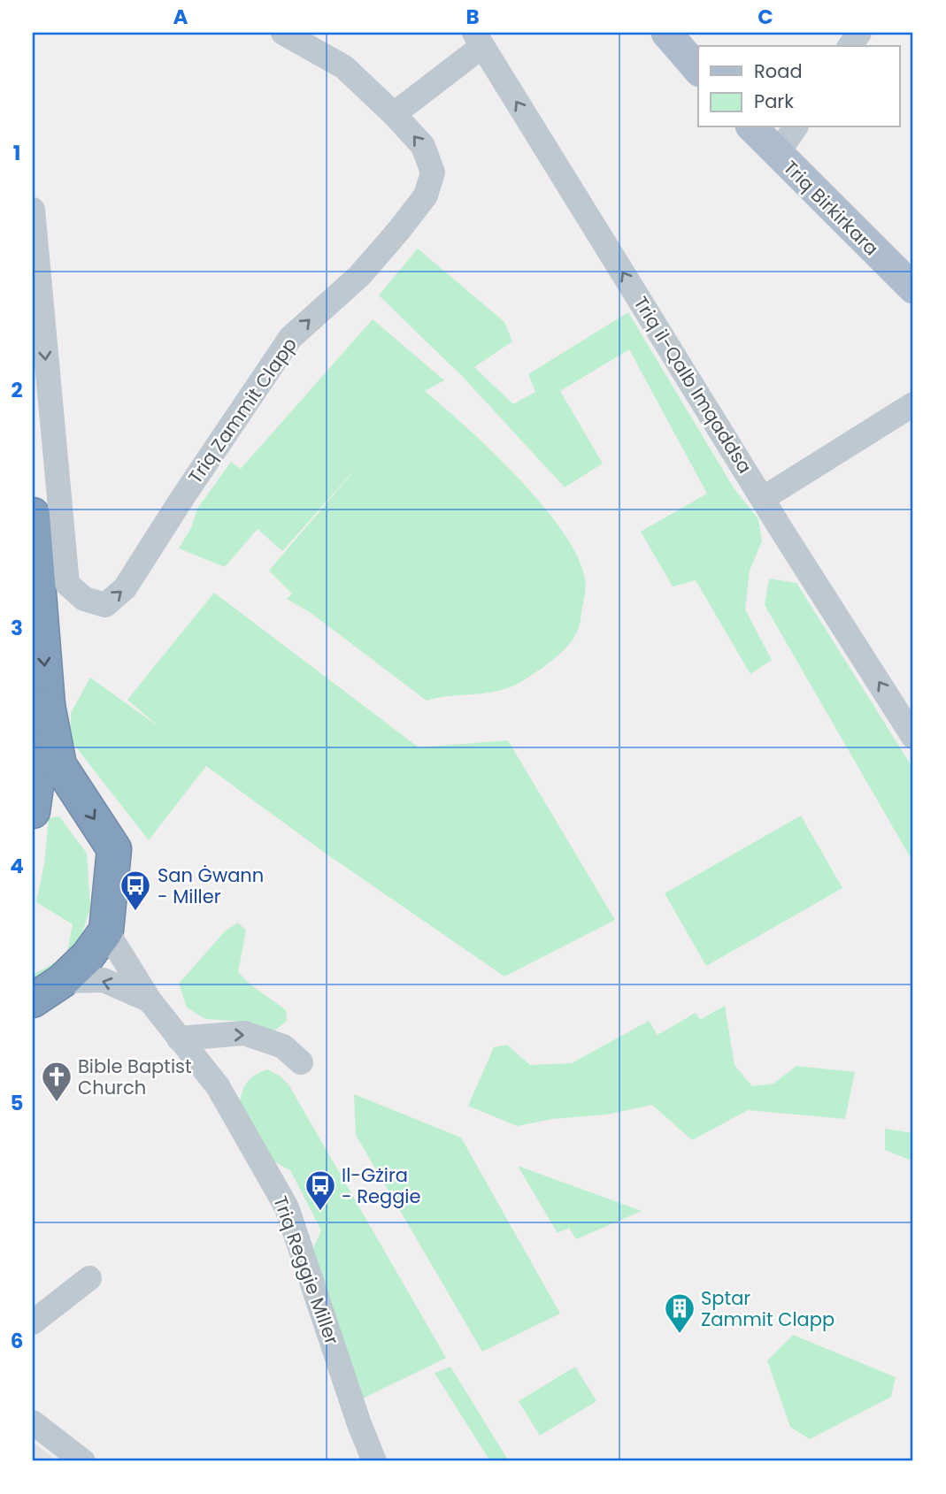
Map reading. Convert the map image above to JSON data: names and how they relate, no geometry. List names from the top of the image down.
{
  "streets": {
    "main road": ["Triq Birkirkara"],
    "street": ["Triq il-Qalb Imqaddsa", "Triq Zammit Clapp", "Triq Reggie Miller"]
  },
  "one_way": ["Triq il-Qalb Imqaddsa"],
  "places": {
    "bus stop": ["San Ġwann - Miller", "Il-Gżira - Reggie"],
    "church": ["Bible Baptist Church"],
    "building": ["Sptar Zammit Clapp"]
  },
  "legend": ["Road", "Park"],
  "grid": {
    "columns": ["A", "B", "C"],
    "rows": [
      "1",
      "2",
      "3",
      "4",
      "5",
      "6"
    ]
  }
}
